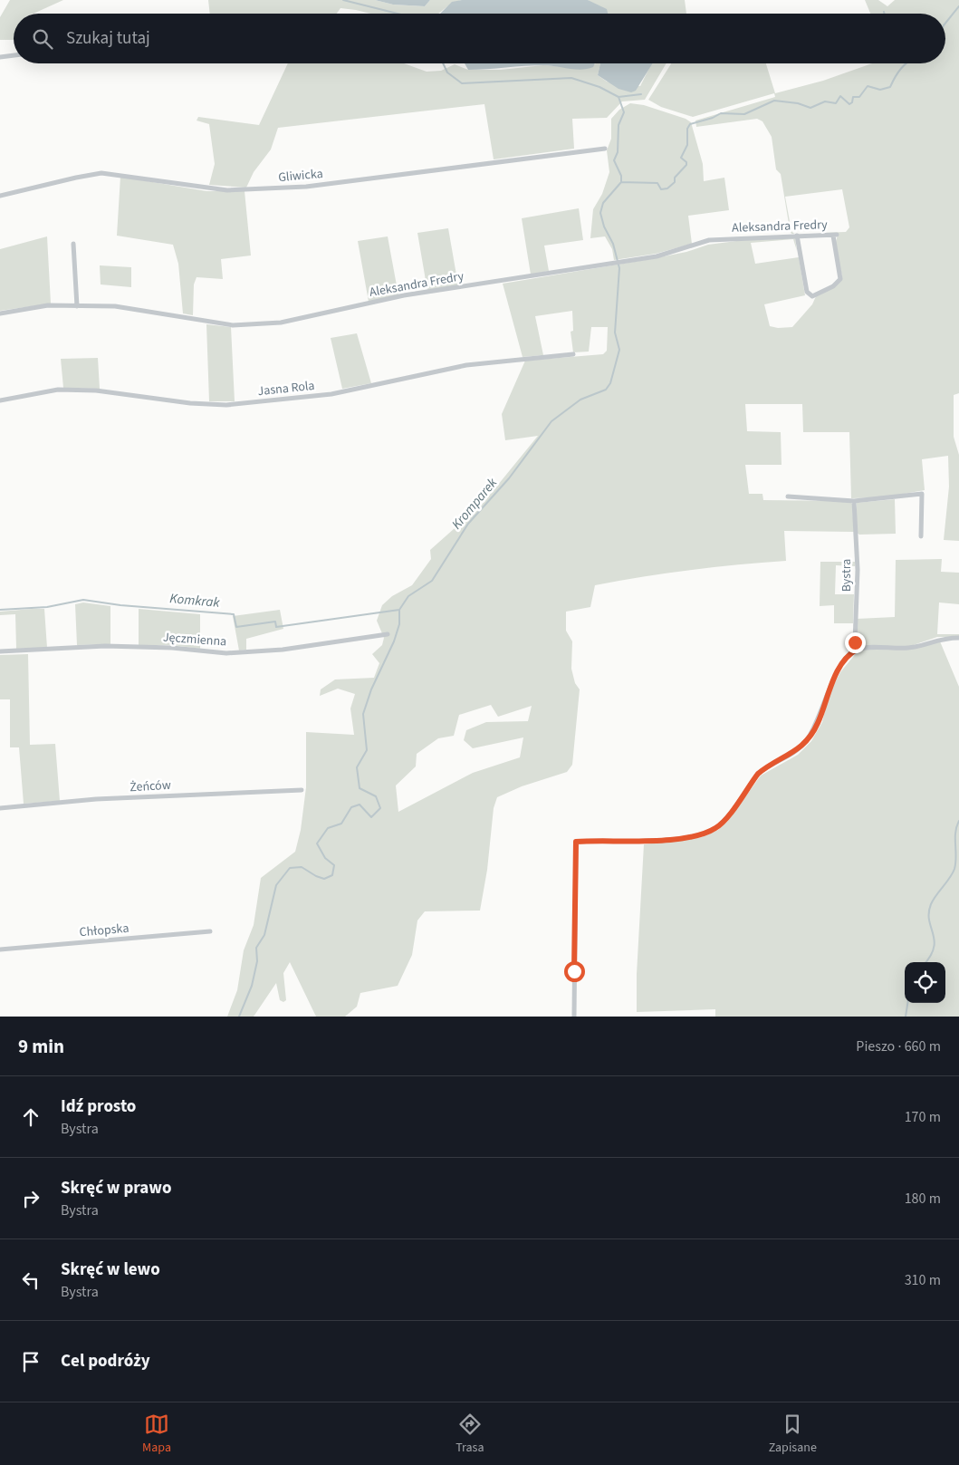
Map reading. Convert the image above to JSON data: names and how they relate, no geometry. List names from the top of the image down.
{
  "streets": {
    "street": [
      "Gliwicka",
      "Aleksandra Fredry",
      "Jasna Rola",
      "Bystra",
      "Jęczmienna",
      "Żeńców",
      "Chłopska"
    ]
  },
  "water": ["Kromparek", "Komkrak"],
  "page": {
    "search": "Szukaj tutaj",
    "heading": ["9 min", "Pieszo · 660 m"],
    "list": [
      ["Idź prosto", "Bystra", "170 m"],
      ["Skręć w prawo", "Bystra", "180 m"],
      ["Skręć w lewo", "Bystra", "310 m"],
      "Cel podróży"
    ],
    "nav": ["Mapa", "Trasa", "Zapisane"]
  }
}
